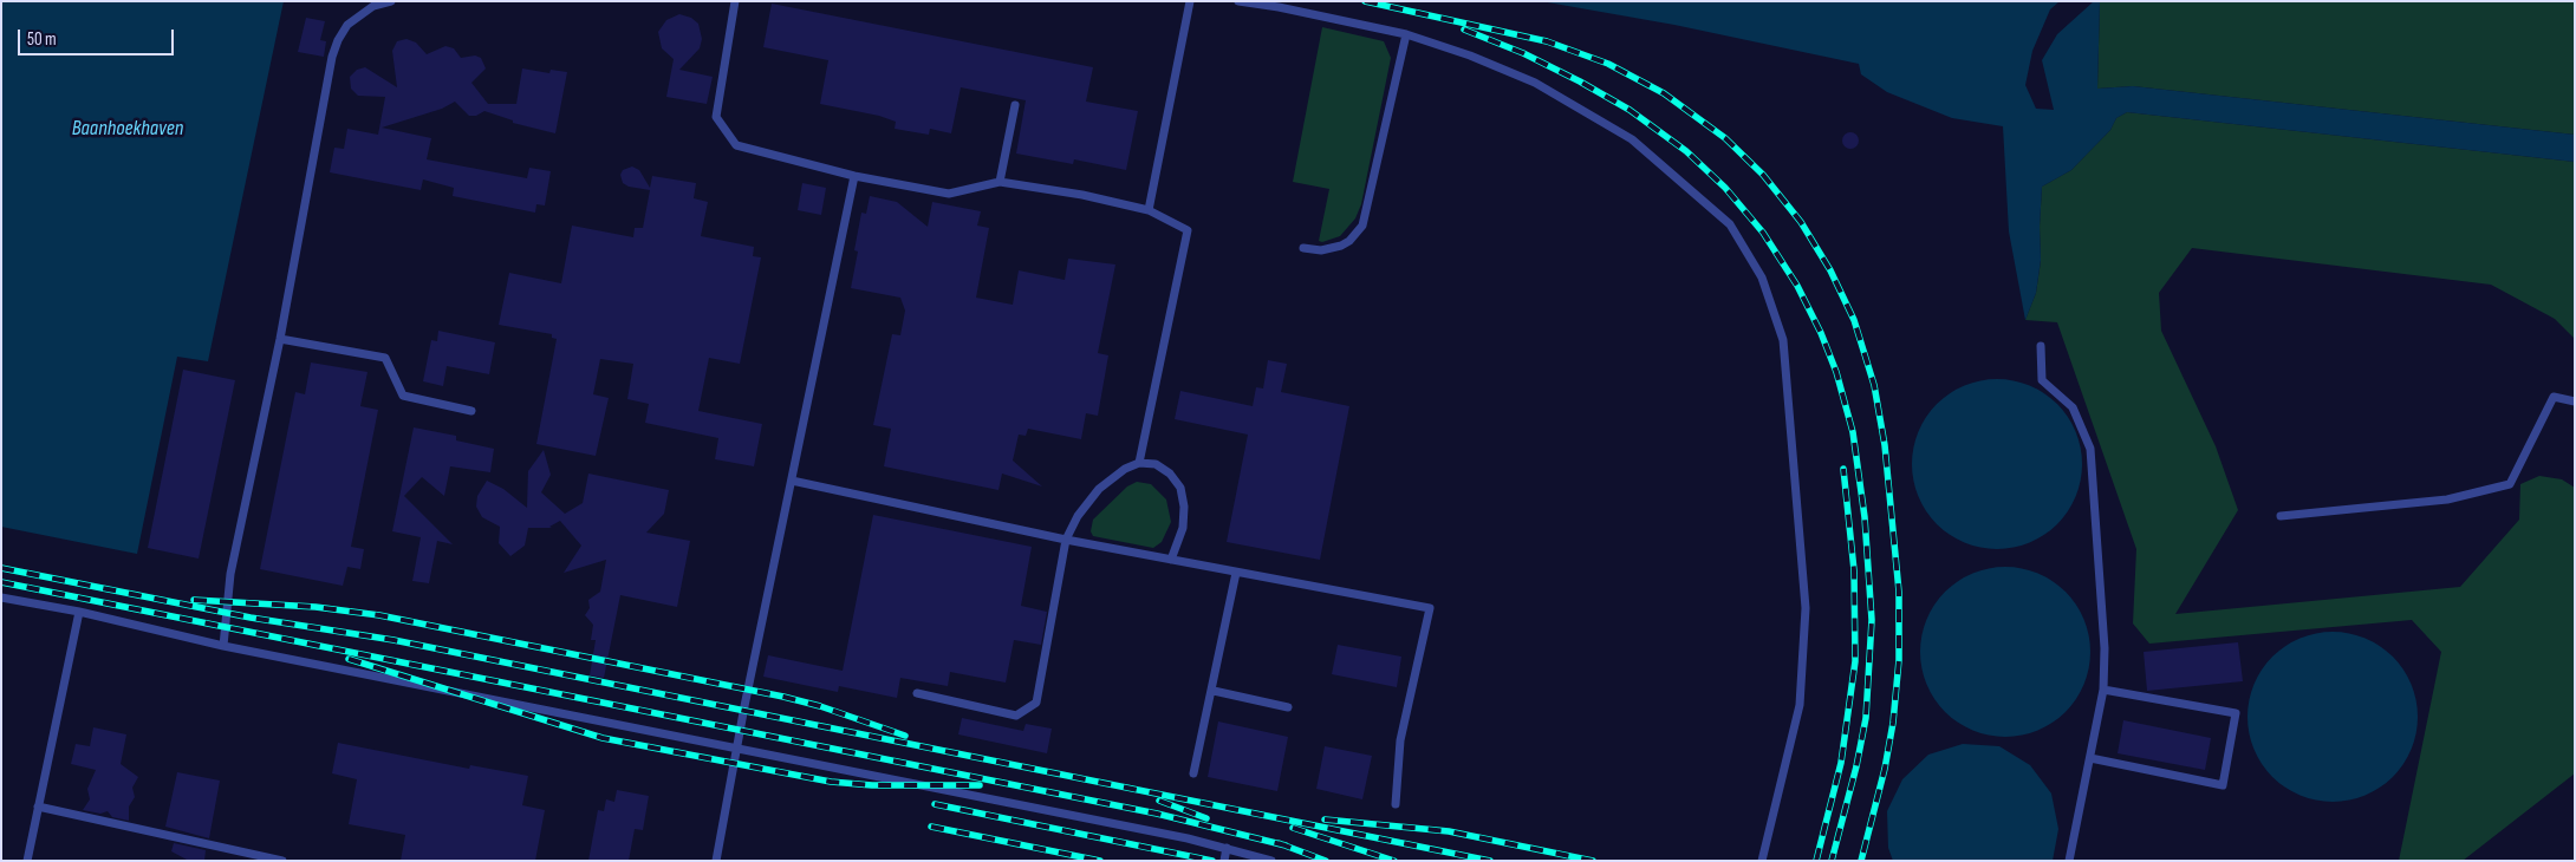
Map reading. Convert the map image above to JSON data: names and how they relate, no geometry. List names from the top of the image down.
{
  "water": ["Baanhoekhaven"],
  "scale_bar": "50 m"
}
